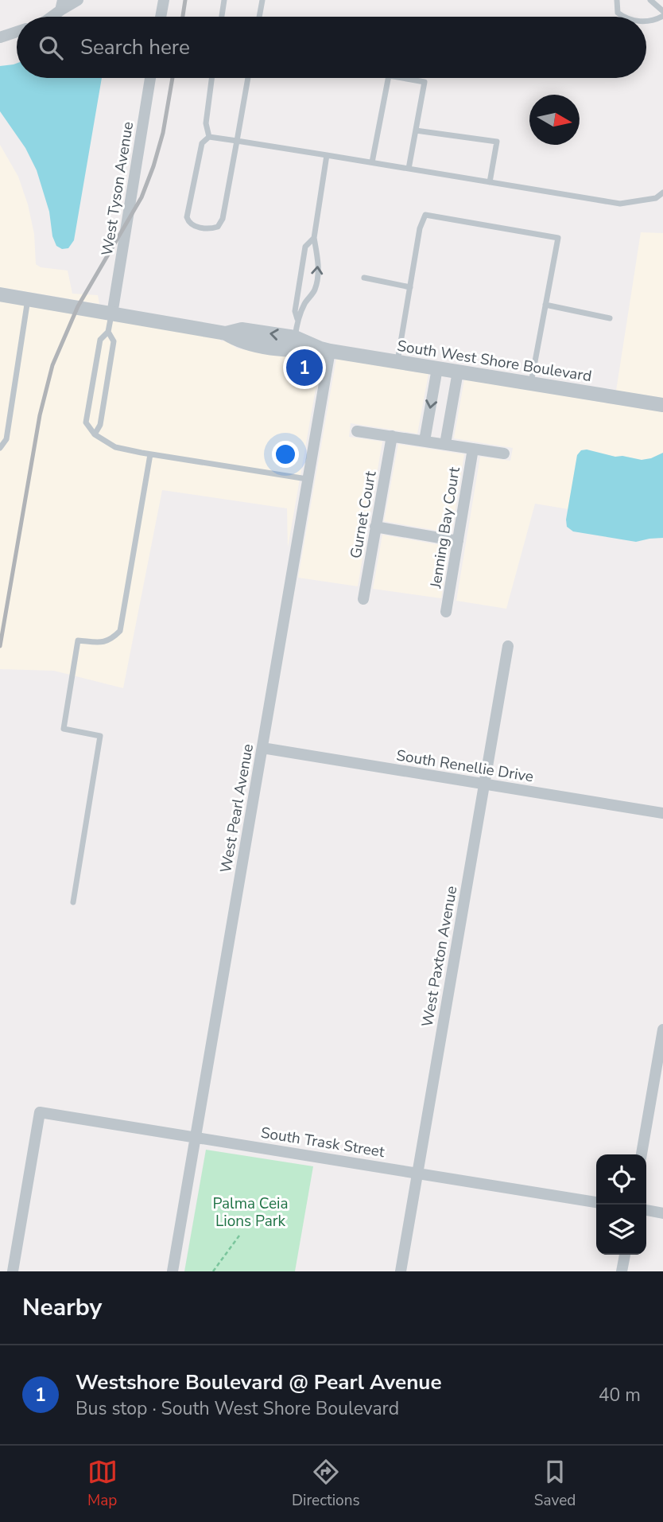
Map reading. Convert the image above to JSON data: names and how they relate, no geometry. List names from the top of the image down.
{
  "streets": {
    "street": [
      "West Tyson Avenue",
      "South West Shore Boulevard",
      "Gurnet Court",
      "Jenning Bay Court",
      "South Renellie Drive",
      "West Pearl Avenue",
      "West Paxton Avenue",
      "South Trask Street"
    ]
  },
  "crossings": [
    ["West Tyson Avenue", "South West Shore Boulevard"],
    ["South West Shore Boulevard", "West Pearl Avenue"],
    ["South Renellie Drive", "West Pearl Avenue"],
    ["South Renellie Drive", "West Paxton Avenue"],
    ["West Pearl Avenue", "South Trask Street"],
    ["West Paxton Avenue", "South Trask Street"]
  ],
  "parks": ["Palma Ceia Lions Park"],
  "north": "right",
  "page": {
    "search": "Search here",
    "pins": "1",
    "heading": "Nearby",
    "list": [
      {
        "mark": "1",
        "name": "Westshore Boulevard @ Pearl Avenue",
        "note": "Bus stop · South West Shore Boulevard",
        "value": "40 m"
      }
    ],
    "nav": ["Map", "Directions", "Saved"]
  }
}
